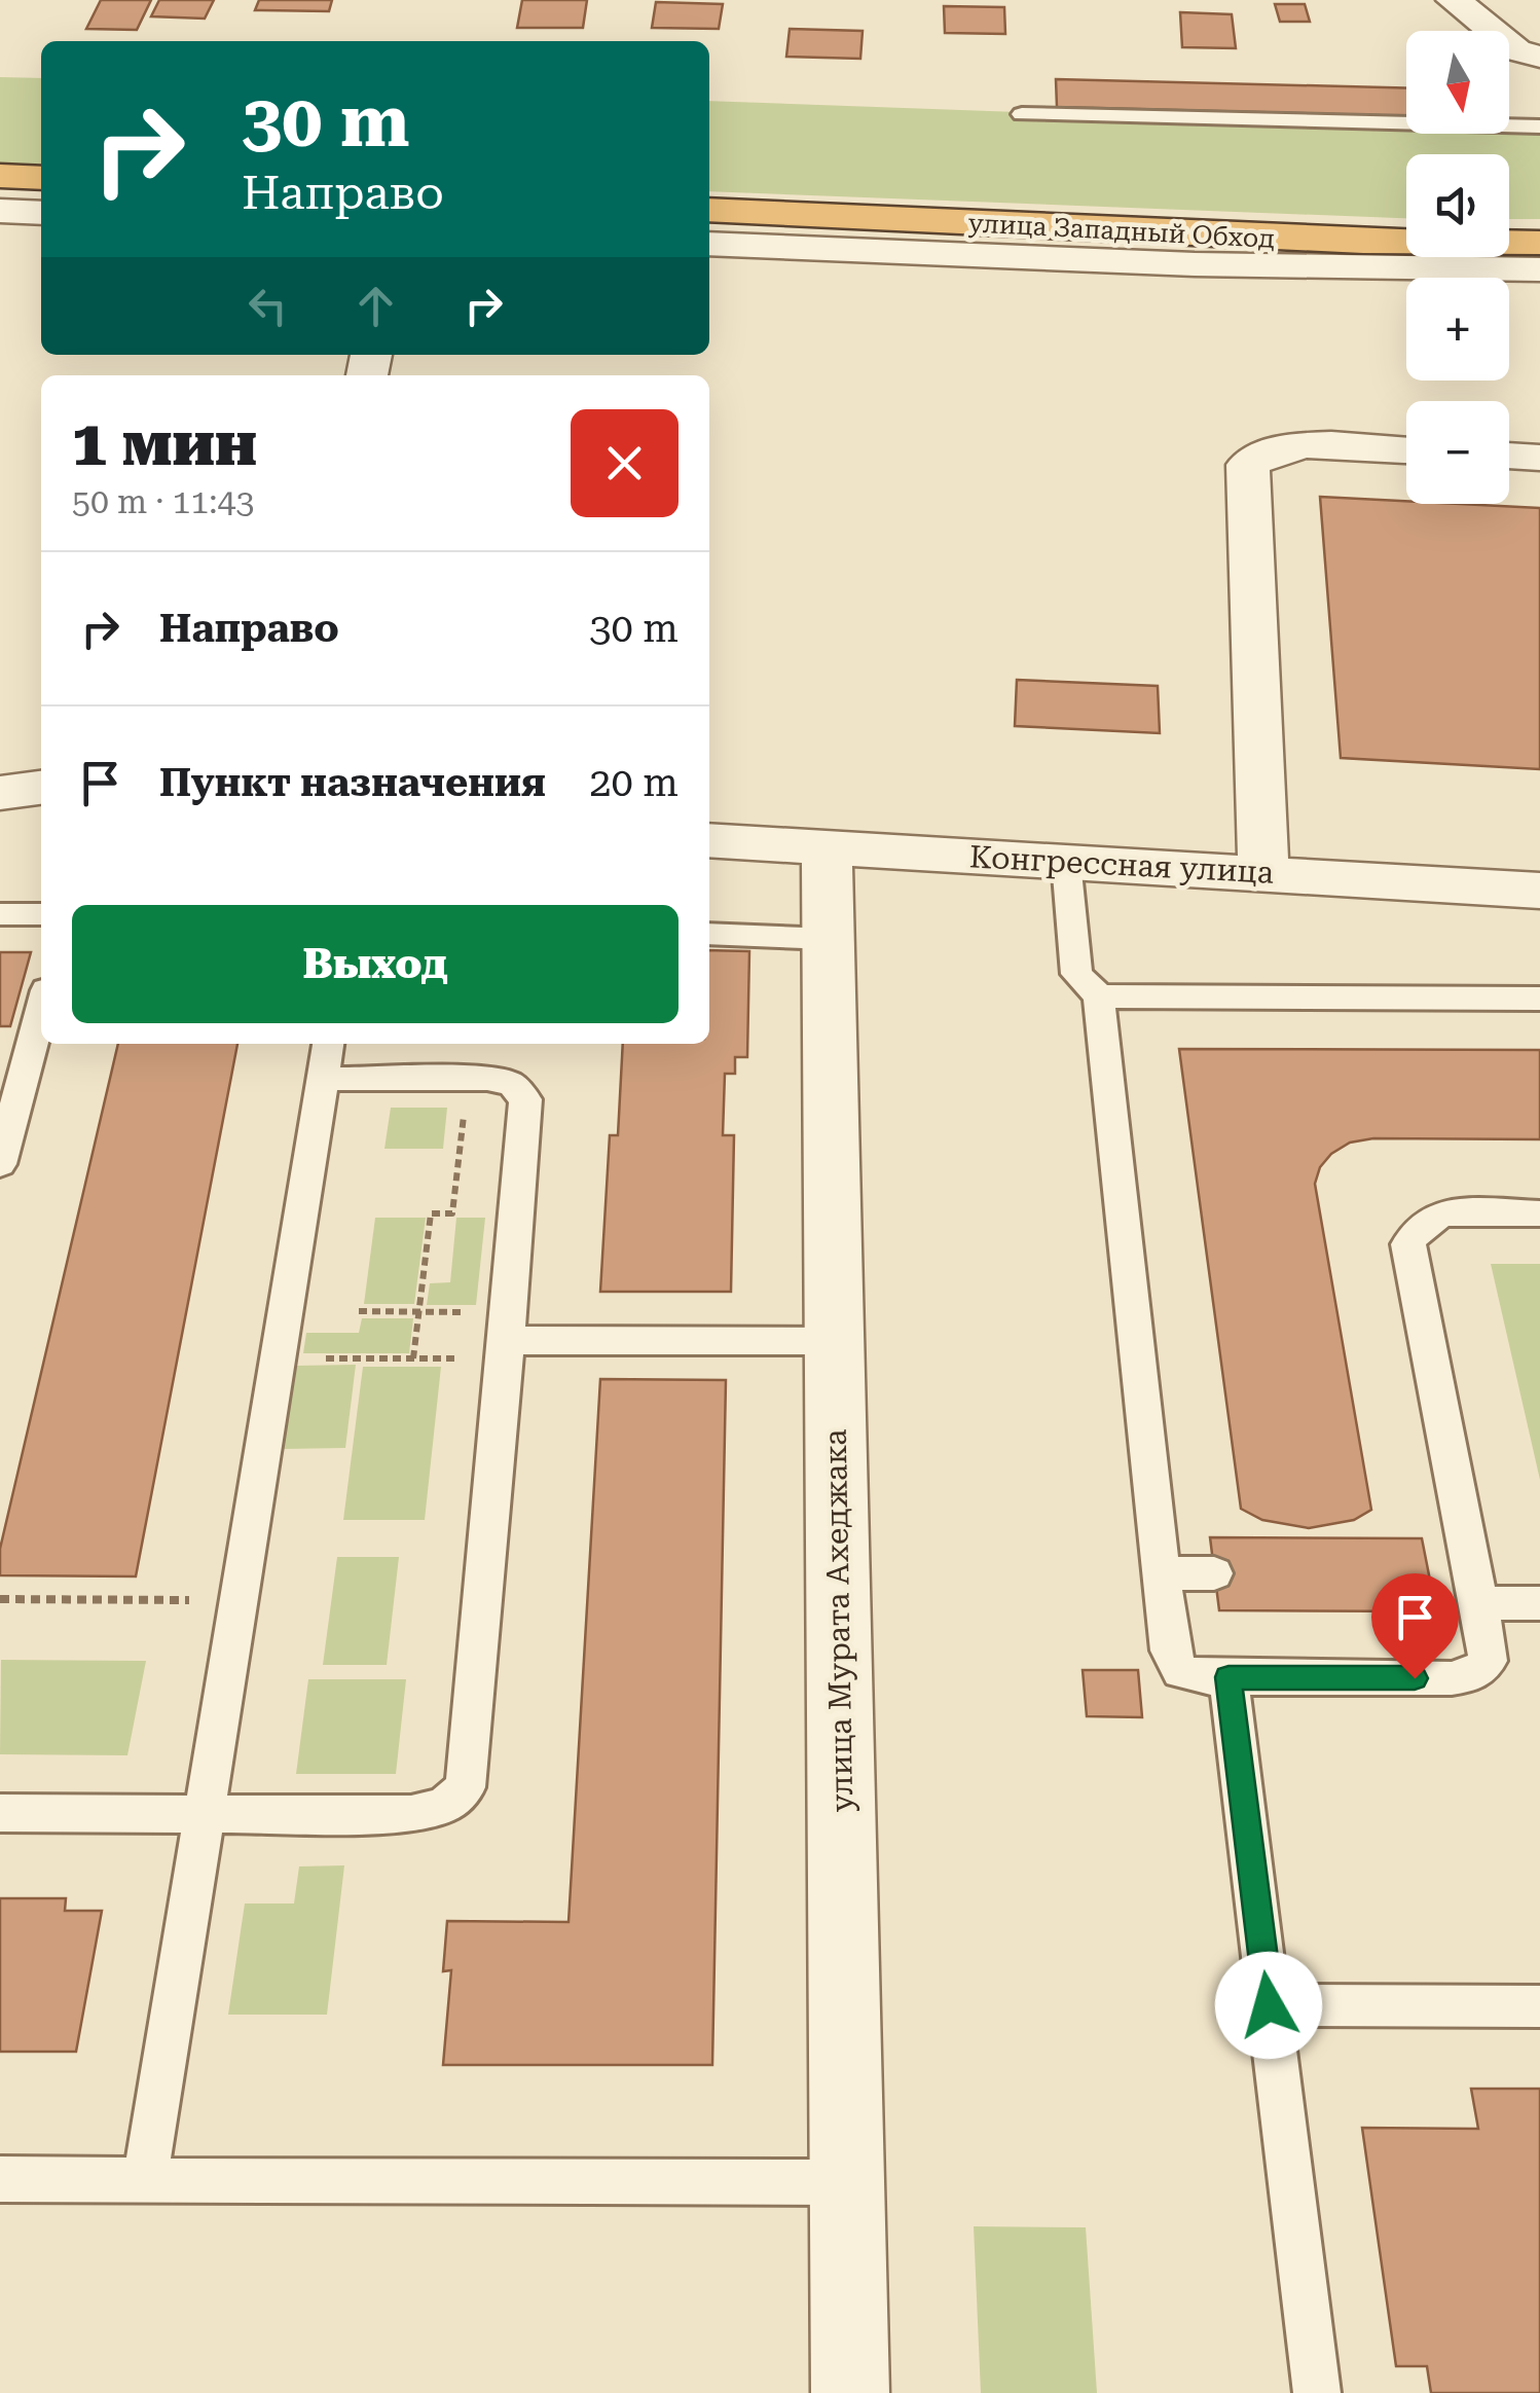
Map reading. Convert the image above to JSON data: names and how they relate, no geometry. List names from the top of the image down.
{
  "streets": {
    "highway": ["улица Западный Обход"],
    "street": ["Конгрессная улица", "улица Мурата Ахеджака"]
  },
  "crossings": [
    ["Конгрессная улица", "улица Мурата Ахеджака"]
  ],
  "north": "bottom",
  "page": {
    "map_buttons": ["+", "−"],
    "turn": ["30 m", "Направо"],
    "heading": ["1 мин", "50 m · 11:43"],
    "list": [
      {
        "name": "Направо",
        "value": "30 m"
      },
      {
        "name": "Пункт назначения",
        "value": "20 m"
      }
    ],
    "buttons": "Выход"
  }
}
